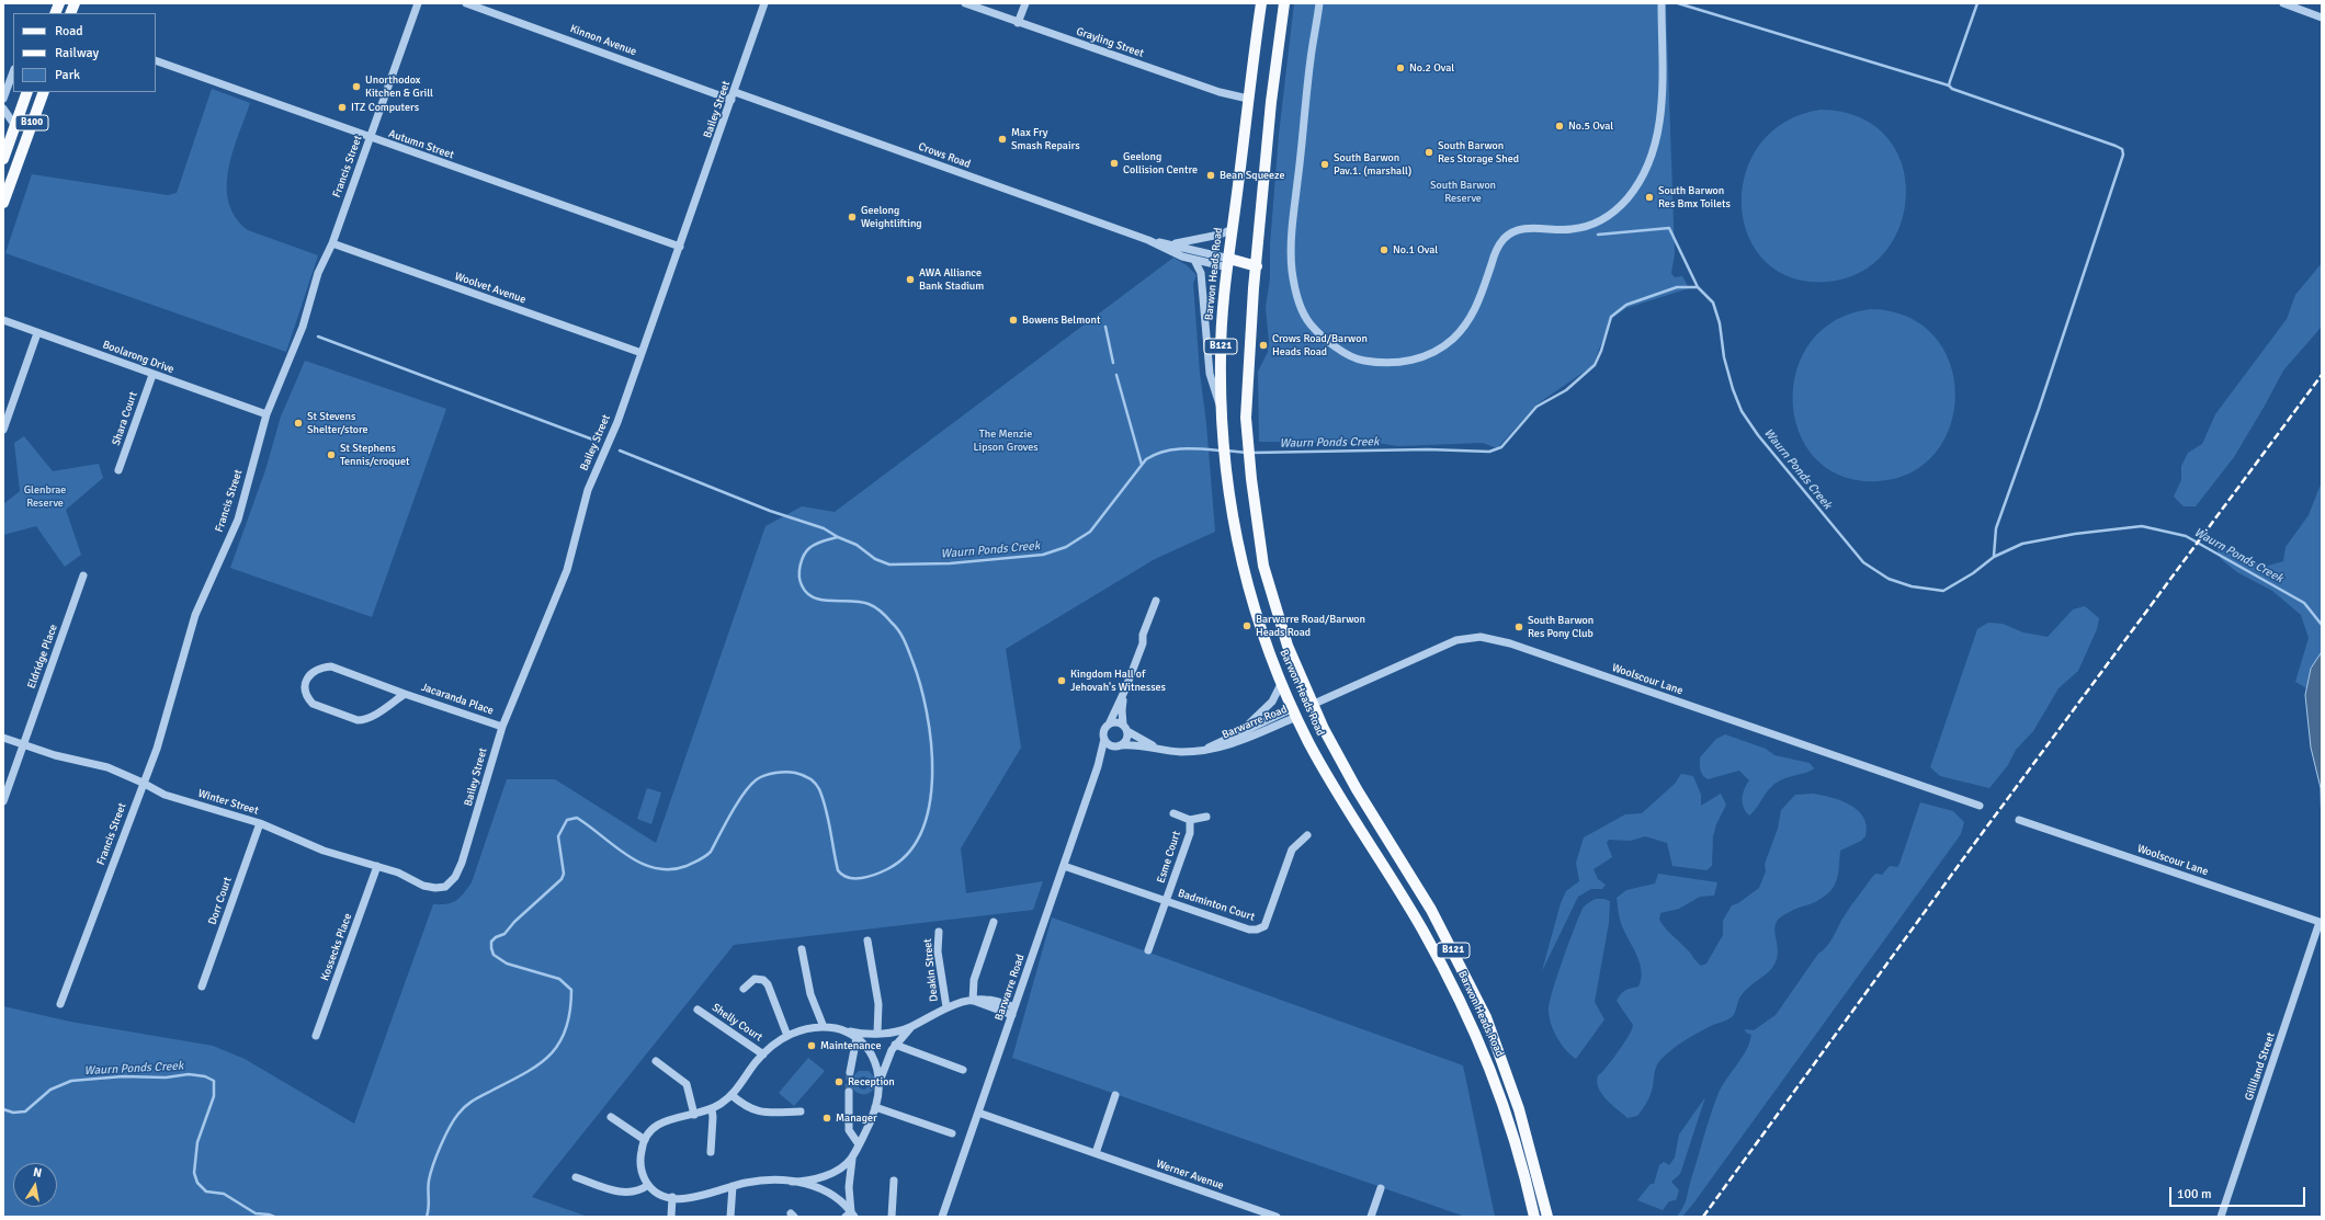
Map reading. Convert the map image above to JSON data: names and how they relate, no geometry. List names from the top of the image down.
{
  "streets": {
    "main road": ["B100", "Barwon Heads Road", "B121"],
    "street": [
      "Kinnon Avenue",
      "Grayling Street",
      "Bailey Street",
      "Autumn Street",
      "Crows Road",
      "Francis Street",
      "Woolvet Avenue",
      "Boolarong Drive",
      "Shara Court",
      "Eldridge Place",
      "Woolscour Lane",
      "Jacaranda Place",
      "Barwarre Road",
      "Winter Street",
      "Esme Court",
      "Dorr Court",
      "Badminton Court",
      "Kossecks Place",
      "Deakin Street",
      "Shelly Court",
      "Gilliland Street",
      "Werner Avenue"
    ]
  },
  "crossings": [
    ["Kinnon Avenue", "Bailey Street"],
    ["Kinnon Avenue", "Crows Road"],
    ["Grayling Street", "Barwon Heads Road"],
    ["Bailey Street", "Autumn Street"],
    ["Bailey Street", "Crows Road"],
    ["Bailey Street", "Woolvet Avenue"],
    ["Bailey Street", "Jacaranda Place"],
    ["Bailey Street", "Winter Street"],
    ["Autumn Street", "Francis Street"],
    ["Crows Road", "Barwon Heads Road"],
    ["Francis Street", "Woolvet Avenue"],
    ["Francis Street", "Boolarong Drive"],
    ["Francis Street", "Winter Street"],
    ["Barwon Heads Road", "Woolscour Lane"],
    ["Barwon Heads Road", "Barwarre Road"],
    ["Boolarong Drive", "Shara Court"],
    ["Eldridge Place", "Winter Street"],
    ["Woolscour Lane", "Gilliland Street"],
    ["Barwarre Road", "Badminton Court"],
    ["Barwarre Road", "Werner Avenue"],
    ["Winter Street", "Dorr Court"],
    ["Winter Street", "Kossecks Place"],
    ["Esme Court", "Badminton Court"]
  ],
  "water": ["Waurn Ponds Creek"],
  "parks": ["South Barwon Reserve", "The Menzie Lipson Groves", "Glenbrae Reserve"],
  "places": [
    "No.2 Oval",
    "Unorthodox Kitchen & Grill",
    "ITZ Computers",
    "No.5 Oval",
    "Max Fry Smash Repairs",
    "South Barwon Res Storage Shed",
    "Geelong Collision Centre",
    "South Barwon Pav.1. (marshall)",
    "Bean Squeeze",
    "South Barwon Res Bmx Toilets",
    "Geelong Weightlifting",
    "No.1 Oval",
    "AWA Alliance Bank Stadium",
    "Bowens Belmont",
    "Crows Road/Barwon Heads Road",
    "St Stevens Shelter/store",
    "St Stephens Tennis/croquet",
    "Barwarre Road/Barwon Heads Road",
    "South Barwon Res Pony Club",
    "Kingdom Hall of Jehovah's Witnesses",
    "Maintenance",
    "Reception",
    "Manager"
  ],
  "legend": ["Road", "Railway", "Park"],
  "scale_bar": "100 m",
  "north": "top"
}
